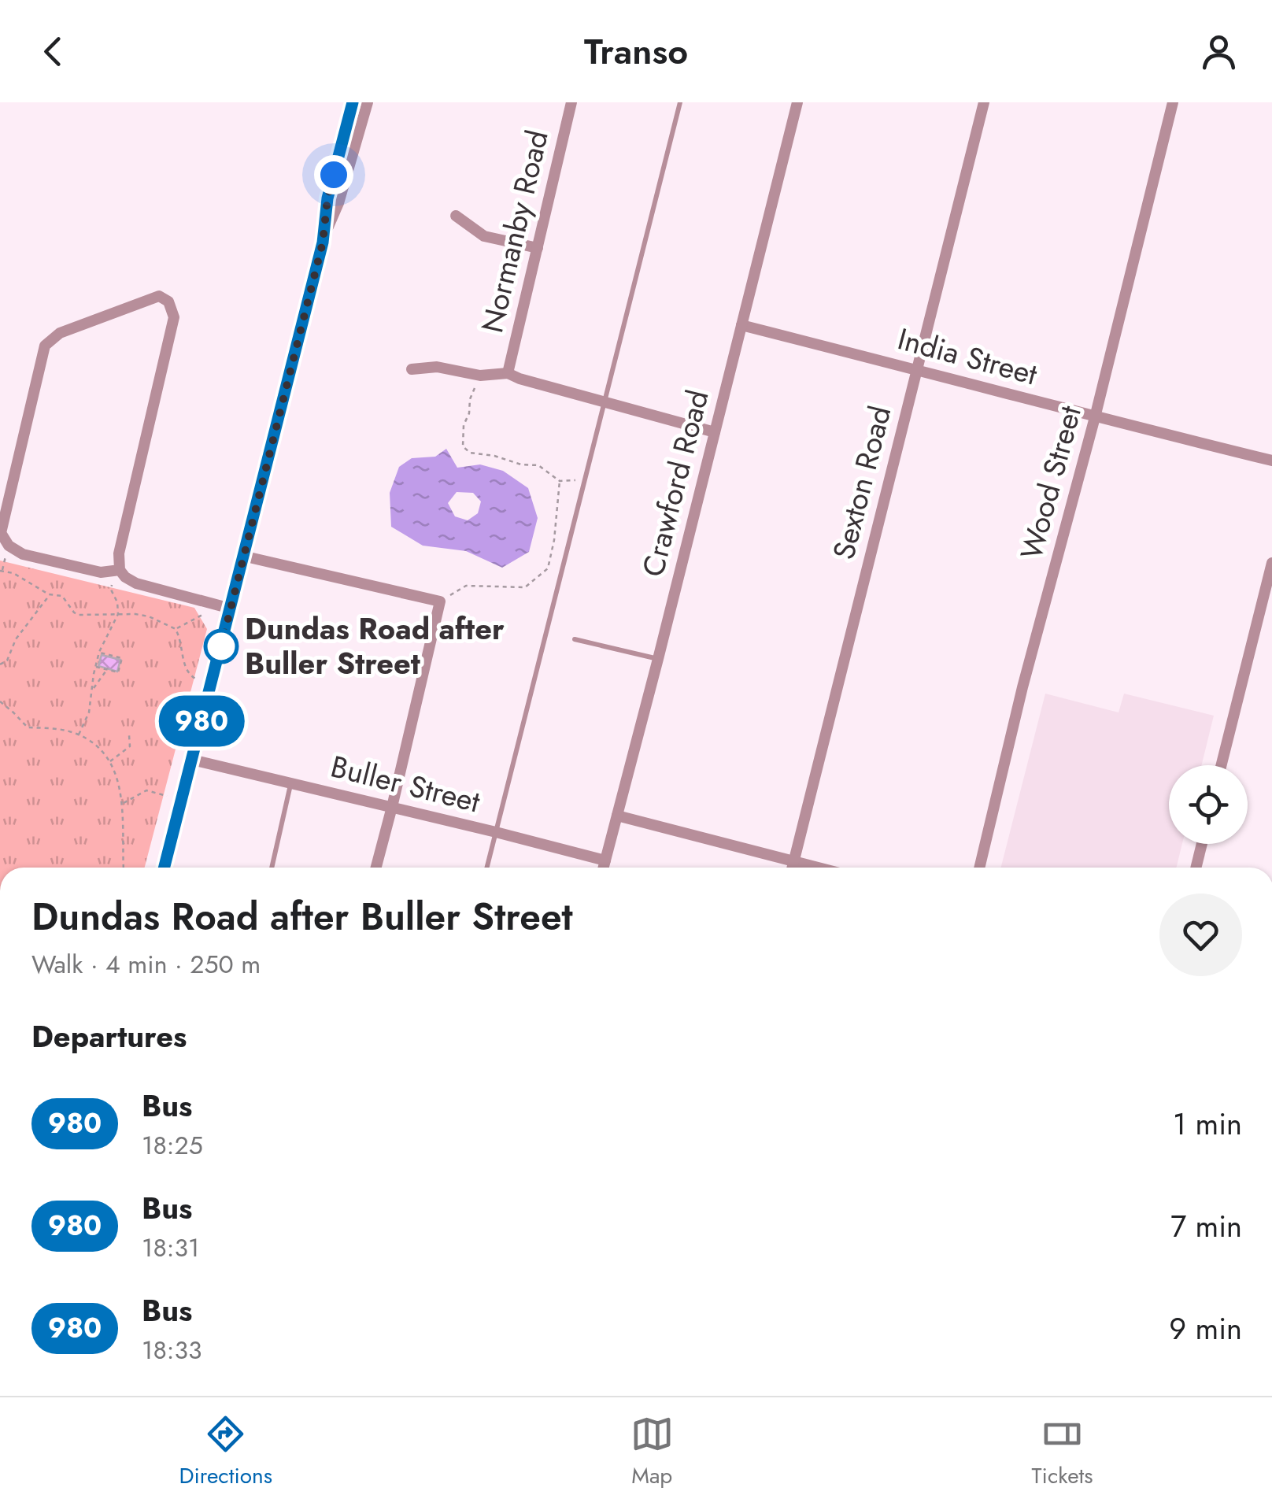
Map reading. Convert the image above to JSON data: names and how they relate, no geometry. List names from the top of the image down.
{
  "streets": {
    "street": [
      "Normanby Road",
      "India Street",
      "Sexton Road",
      "Wood Street",
      "Crawford Road",
      "Buller Street"
    ]
  },
  "crossings": [
    ["India Street", "Sexton Road"],
    ["India Street", "Wood Street"],
    ["India Street", "Crawford Road"],
    ["Crawford Road", "Buller Street"]
  ],
  "places": ["Dundas Road after Buller Street"],
  "lines": ["bus line 980"],
  "page": {
    "header": "Transo",
    "on_map": "980",
    "heading": [
      ["Dundas Road after Buller Street", "Walk · 4 min · 250 m"],
      "Departures"
    ],
    "list": [
      {
        "mark": "980",
        "name": "Bus",
        "note": "18:25",
        "value": "1 min"
      },
      {
        "mark": "980",
        "name": "Bus",
        "note": "18:31",
        "value": "7 min"
      },
      {
        "mark": "980",
        "name": "Bus",
        "note": "18:33",
        "value": "9 min"
      }
    ],
    "tabs": ["Directions", "Map", "Tickets"]
  }
}
